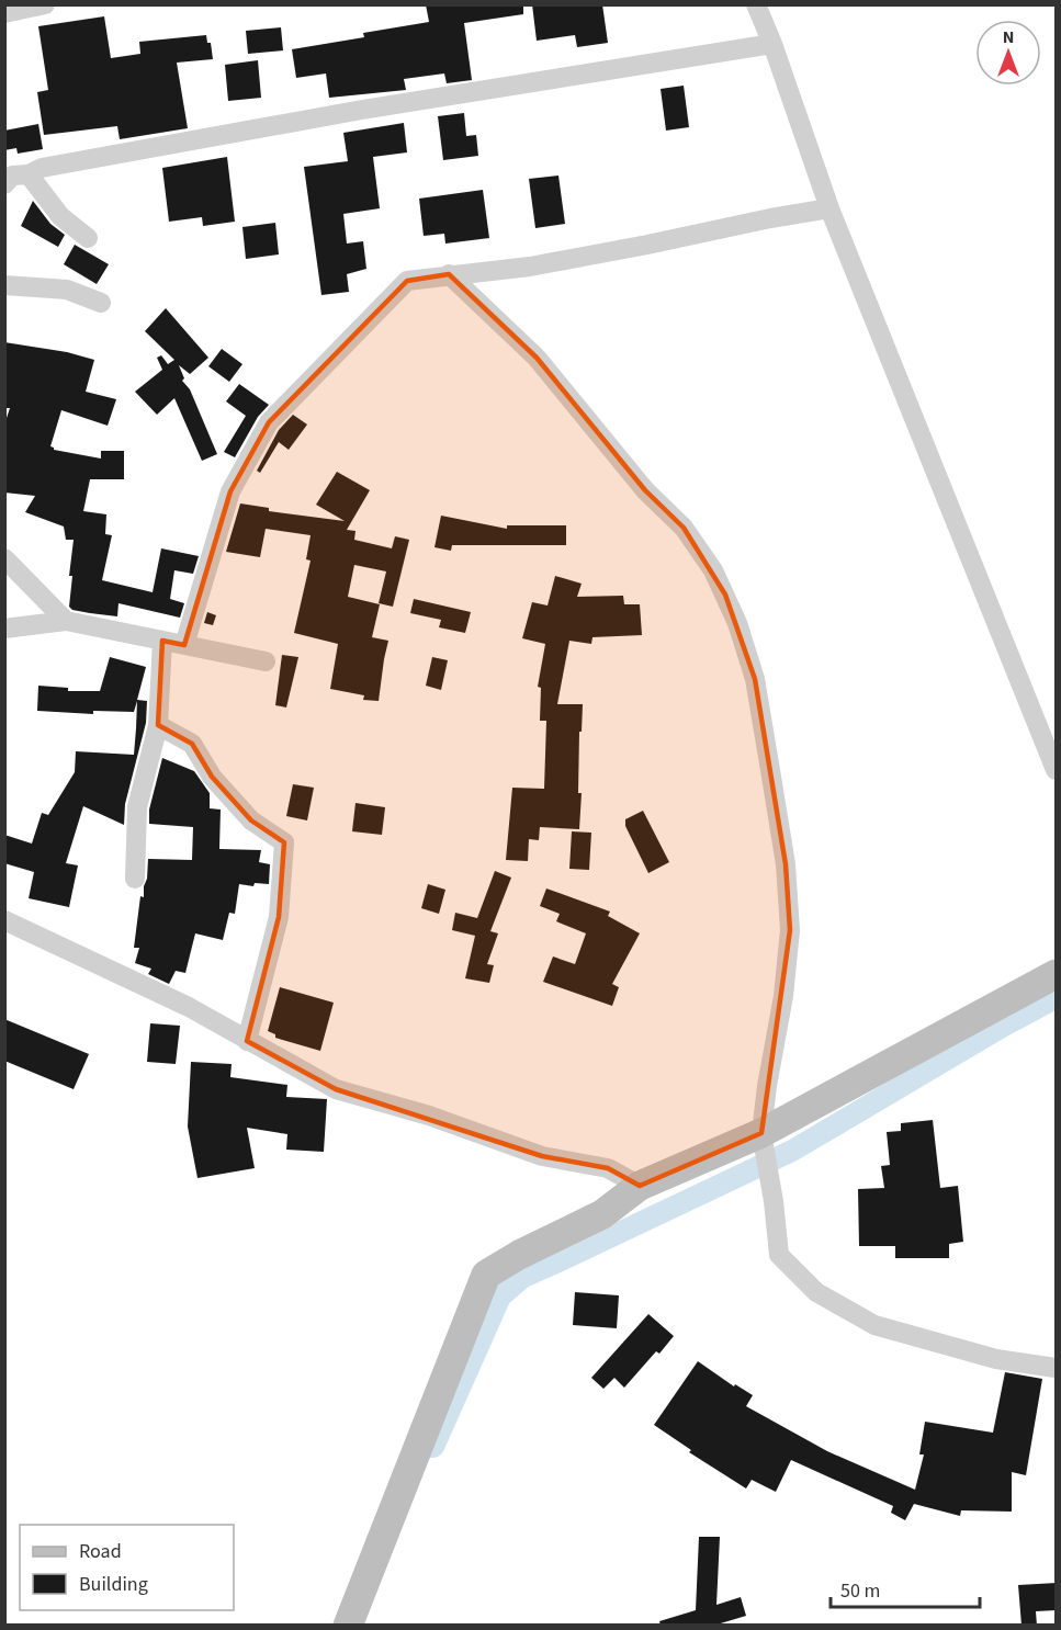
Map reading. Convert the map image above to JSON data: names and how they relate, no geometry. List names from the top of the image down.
{
  "legend": ["Road", "Building"],
  "scale_bar": "50 m",
  "north": "top"
}
